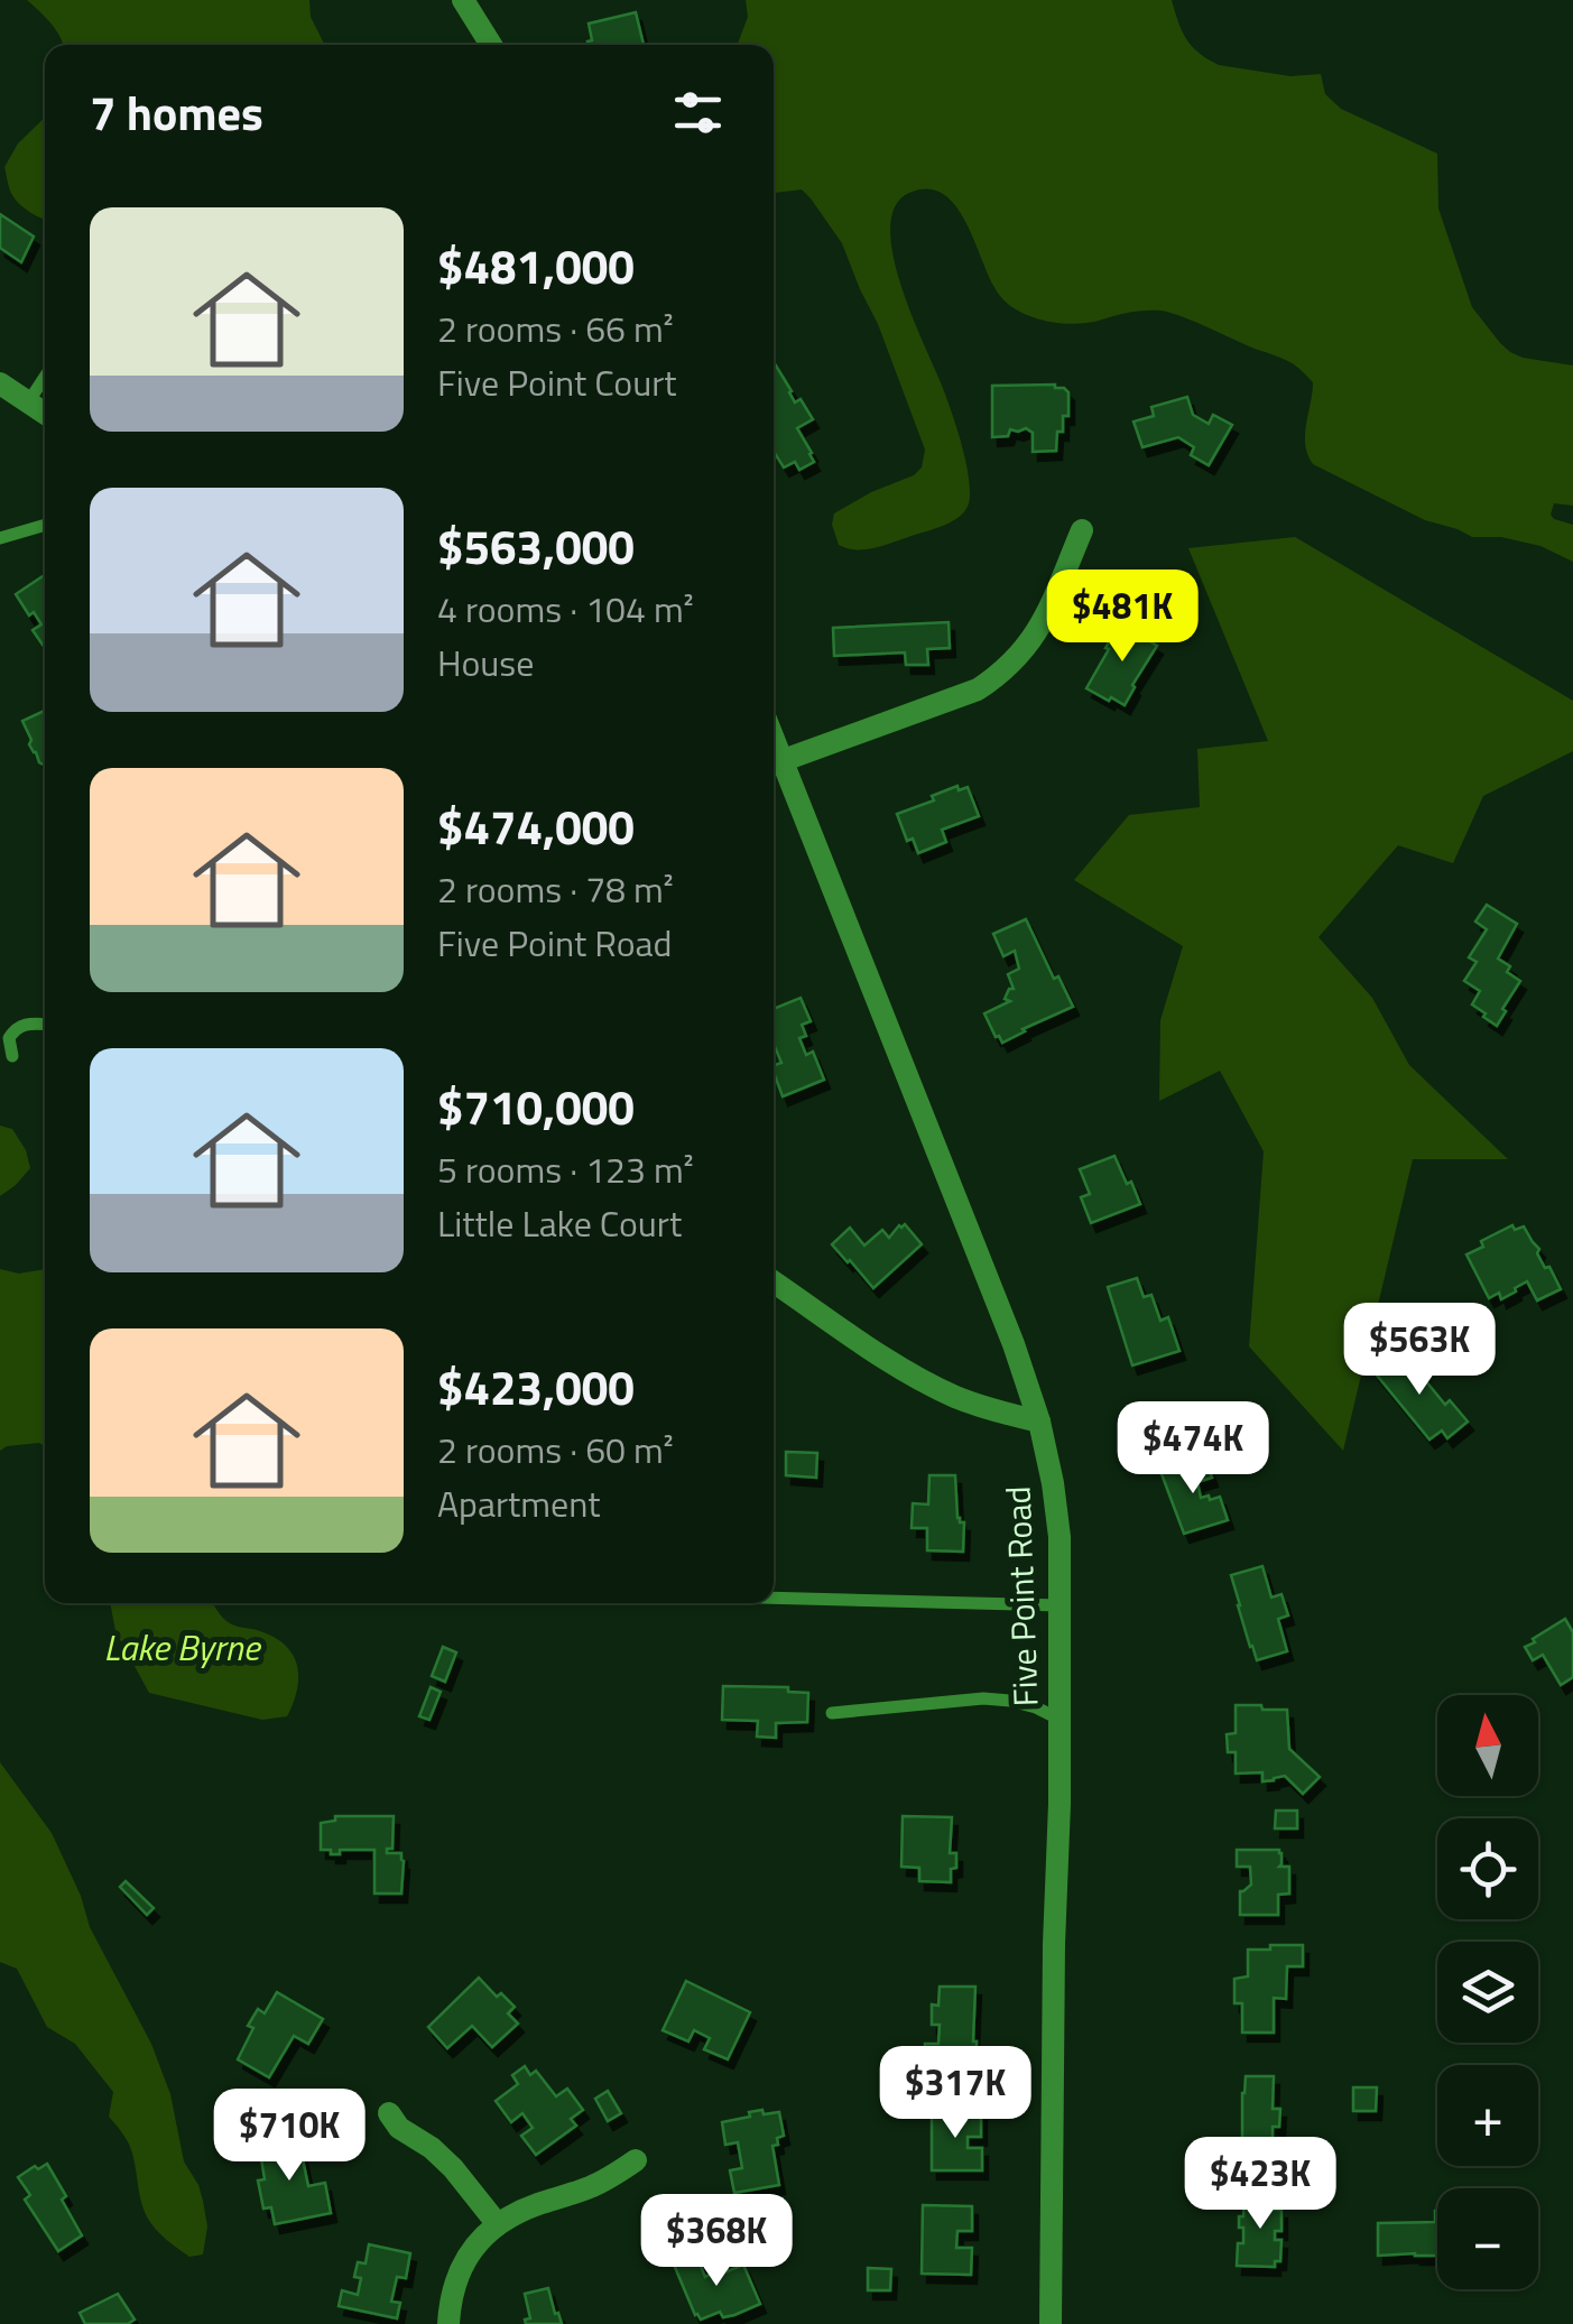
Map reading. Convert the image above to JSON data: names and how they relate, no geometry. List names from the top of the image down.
{
  "streets": {
    "street": ["Five Point Road"]
  },
  "water": ["Lake Byrne"],
  "north": "top",
  "page": {
    "heading": "7 homes",
    "list": [
      {
        "name": "$481,000",
        "note": "2 rooms · 66 m² · Five Point Court"
      },
      {
        "name": "$563,000",
        "note": "4 rooms · 104 m² · House"
      },
      {
        "name": "$474,000",
        "note": "2 rooms · 78 m² · Five Point Road"
      },
      {
        "name": "$710,000",
        "note": "5 rooms · 123 m² · Little Lake Court"
      },
      {
        "name": "$423,000",
        "note": "2 rooms · 60 m² · Apartment"
      }
    ],
    "price": [
      "$481K",
      "$563K",
      "$474K",
      "$317K",
      "$710K",
      "$423K",
      "$368K"
    ],
    "map_buttons": ["+", "−"]
  }
}
